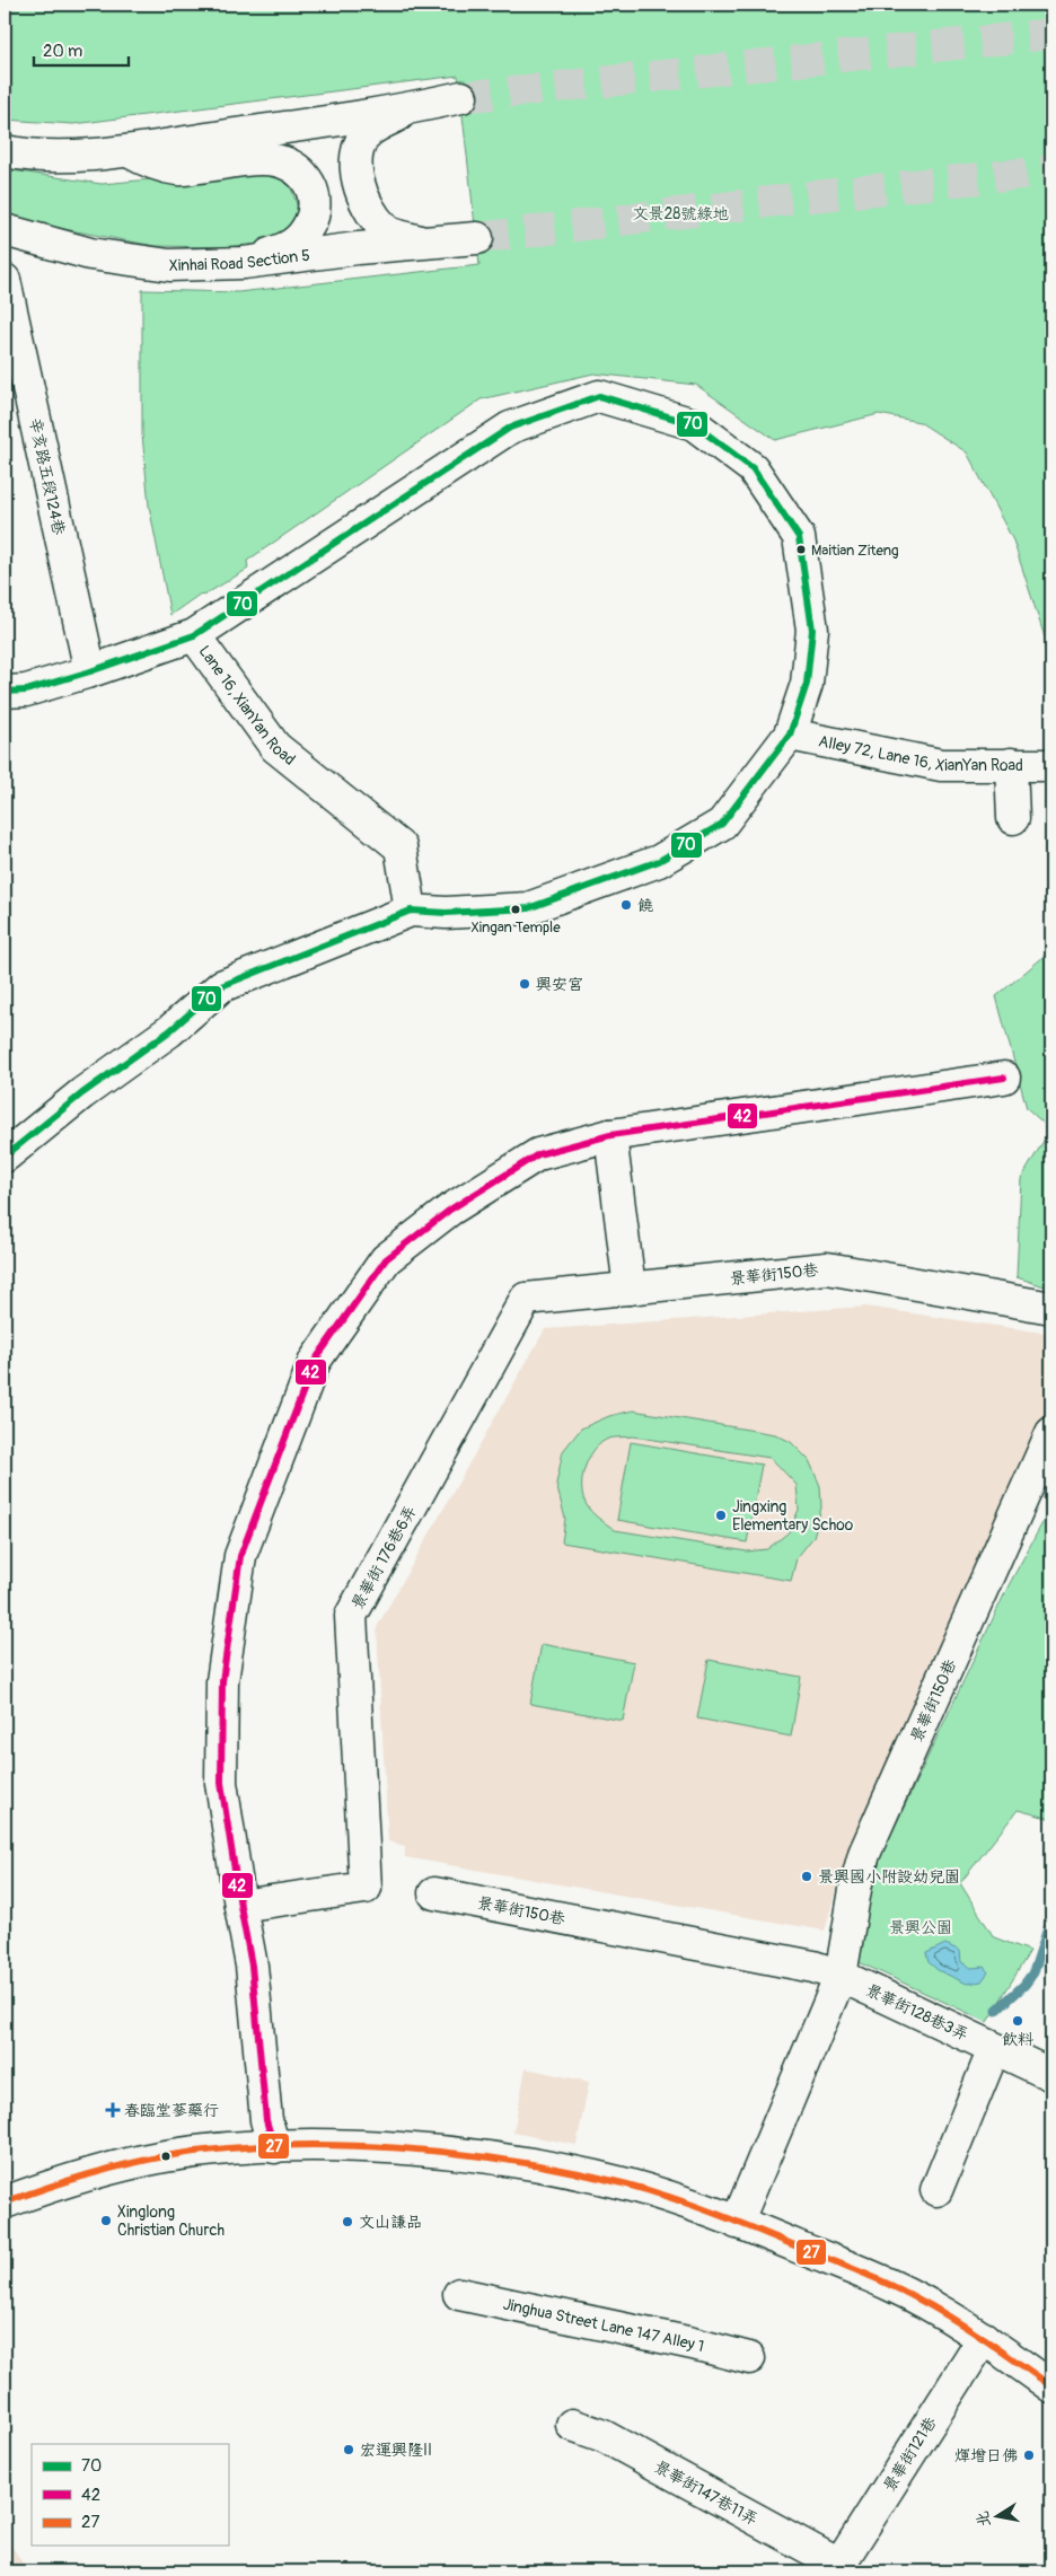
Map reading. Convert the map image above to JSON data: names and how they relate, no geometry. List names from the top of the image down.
{
  "streets": {
    "street": [
      "Xinhai Road Section 5",
      "辛亥路五段124巷",
      "Lane 16, XianYan Road",
      "Alley 72, Lane 16, XianYan Road",
      "景華街150巷",
      "景華街 176巷6弄",
      "景華街128巷3弄",
      "Jinghua Street Lane 147 Alley 1",
      "景華街121巷",
      "景華街147巷11弄"
    ]
  },
  "crossings": [
    ["Lane 16, XianYan Road", "Alley 72, Lane 16, XianYan Road"],
    ["景華街150巷", "景華街 176巷6弄"],
    ["景華街150巷", "景華街128巷3弄"],
    ["景華街121巷", "景華街147巷11弄"]
  ],
  "parks": ["文景28號綠地", "景興公園"],
  "places": {
    "other": [
      "Maitian Ziteng",
      "饒",
      "Xingan Temple",
      "興安宮",
      "Jingxing Elementary Schoo",
      "景興國小附設幼兒園",
      "飲料",
      "Xinglong Christian Church",
      "文山謙品",
      "宏運興隆II",
      "煇增日佛"
    ],
    "health": ["春臨堂蔘藥行"]
  },
  "lines": ["transit line 70", "transit line 42", "transit line 27"],
  "legend": ["70", "42", "27"],
  "scale_bar": "20 m",
  "north": "left"
}
